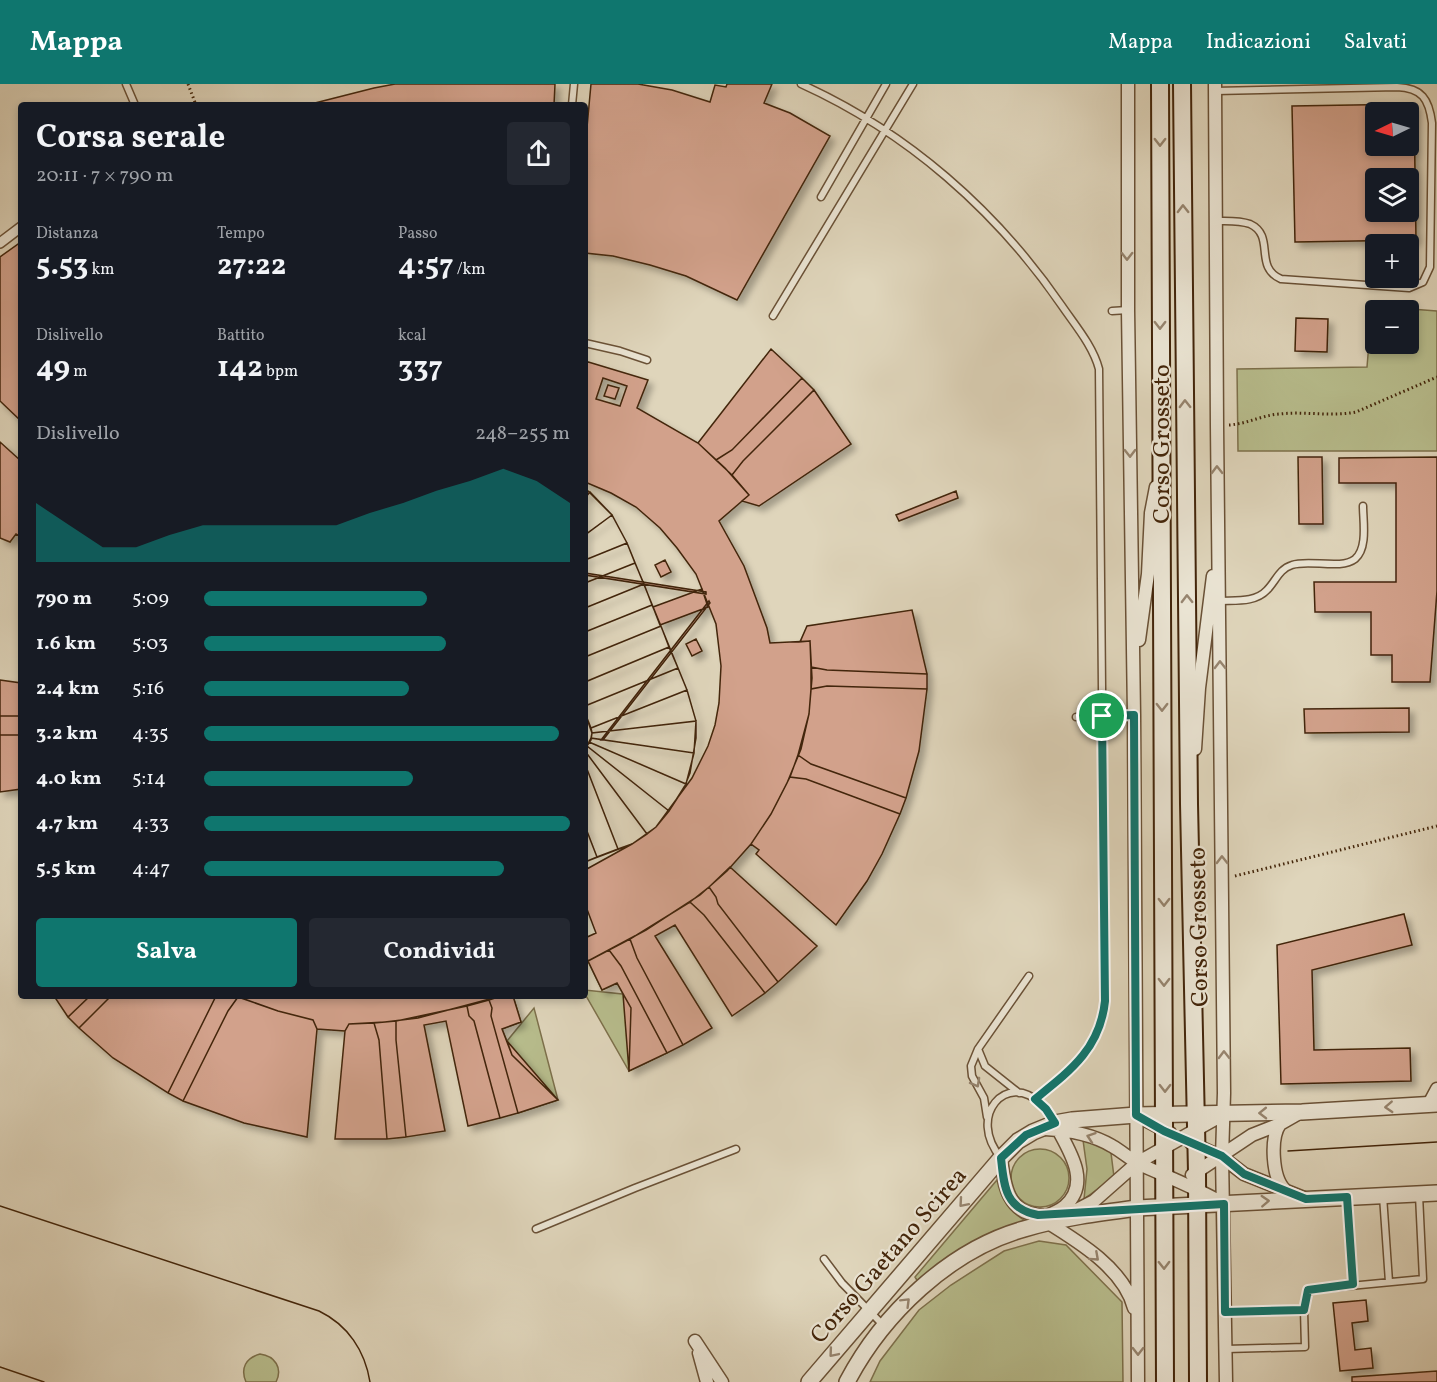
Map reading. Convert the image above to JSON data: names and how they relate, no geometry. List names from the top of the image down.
{
  "streets": {
    "main road": ["Corso Grosseto"],
    "street": ["Corso Gaetano Scirea"]
  },
  "crossings": [
    ["Corso Grosseto", "Corso Gaetano Scirea"]
  ],
  "north": "left",
  "page": {
    "header": "Mappa",
    "nav": ["Mappa", "Indicazioni", "Salvati"],
    "map_buttons": ["+", "−"],
    "heading": ["Corsa serale", "20:11 · 7 × 790 m"],
    "stats": [
      ["Distanza", "5.53 km"],
      ["Tempo", "27:22"],
      ["Passo", "4:57 /km"],
      ["Dislivello", "49 m"],
      ["Battito", "142 bpm"],
      ["kcal", "337"]
    ],
    "chart": ["Dislivello", "248–255 m"],
    "list": [
      {
        "name": "790 m",
        "note": "5:09"
      },
      {
        "name": "1.6 km",
        "note": "5:03"
      },
      {
        "name": "2.4 km",
        "note": "5:16"
      },
      {
        "name": "3.2 km",
        "note": "4:35"
      },
      {
        "name": "4.0 km",
        "note": "5:14"
      },
      {
        "name": "4.7 km",
        "note": "4:33"
      },
      {
        "name": "5.5 km",
        "note": "4:47"
      }
    ],
    "buttons": ["Salva", "Condividi"]
  }
}
